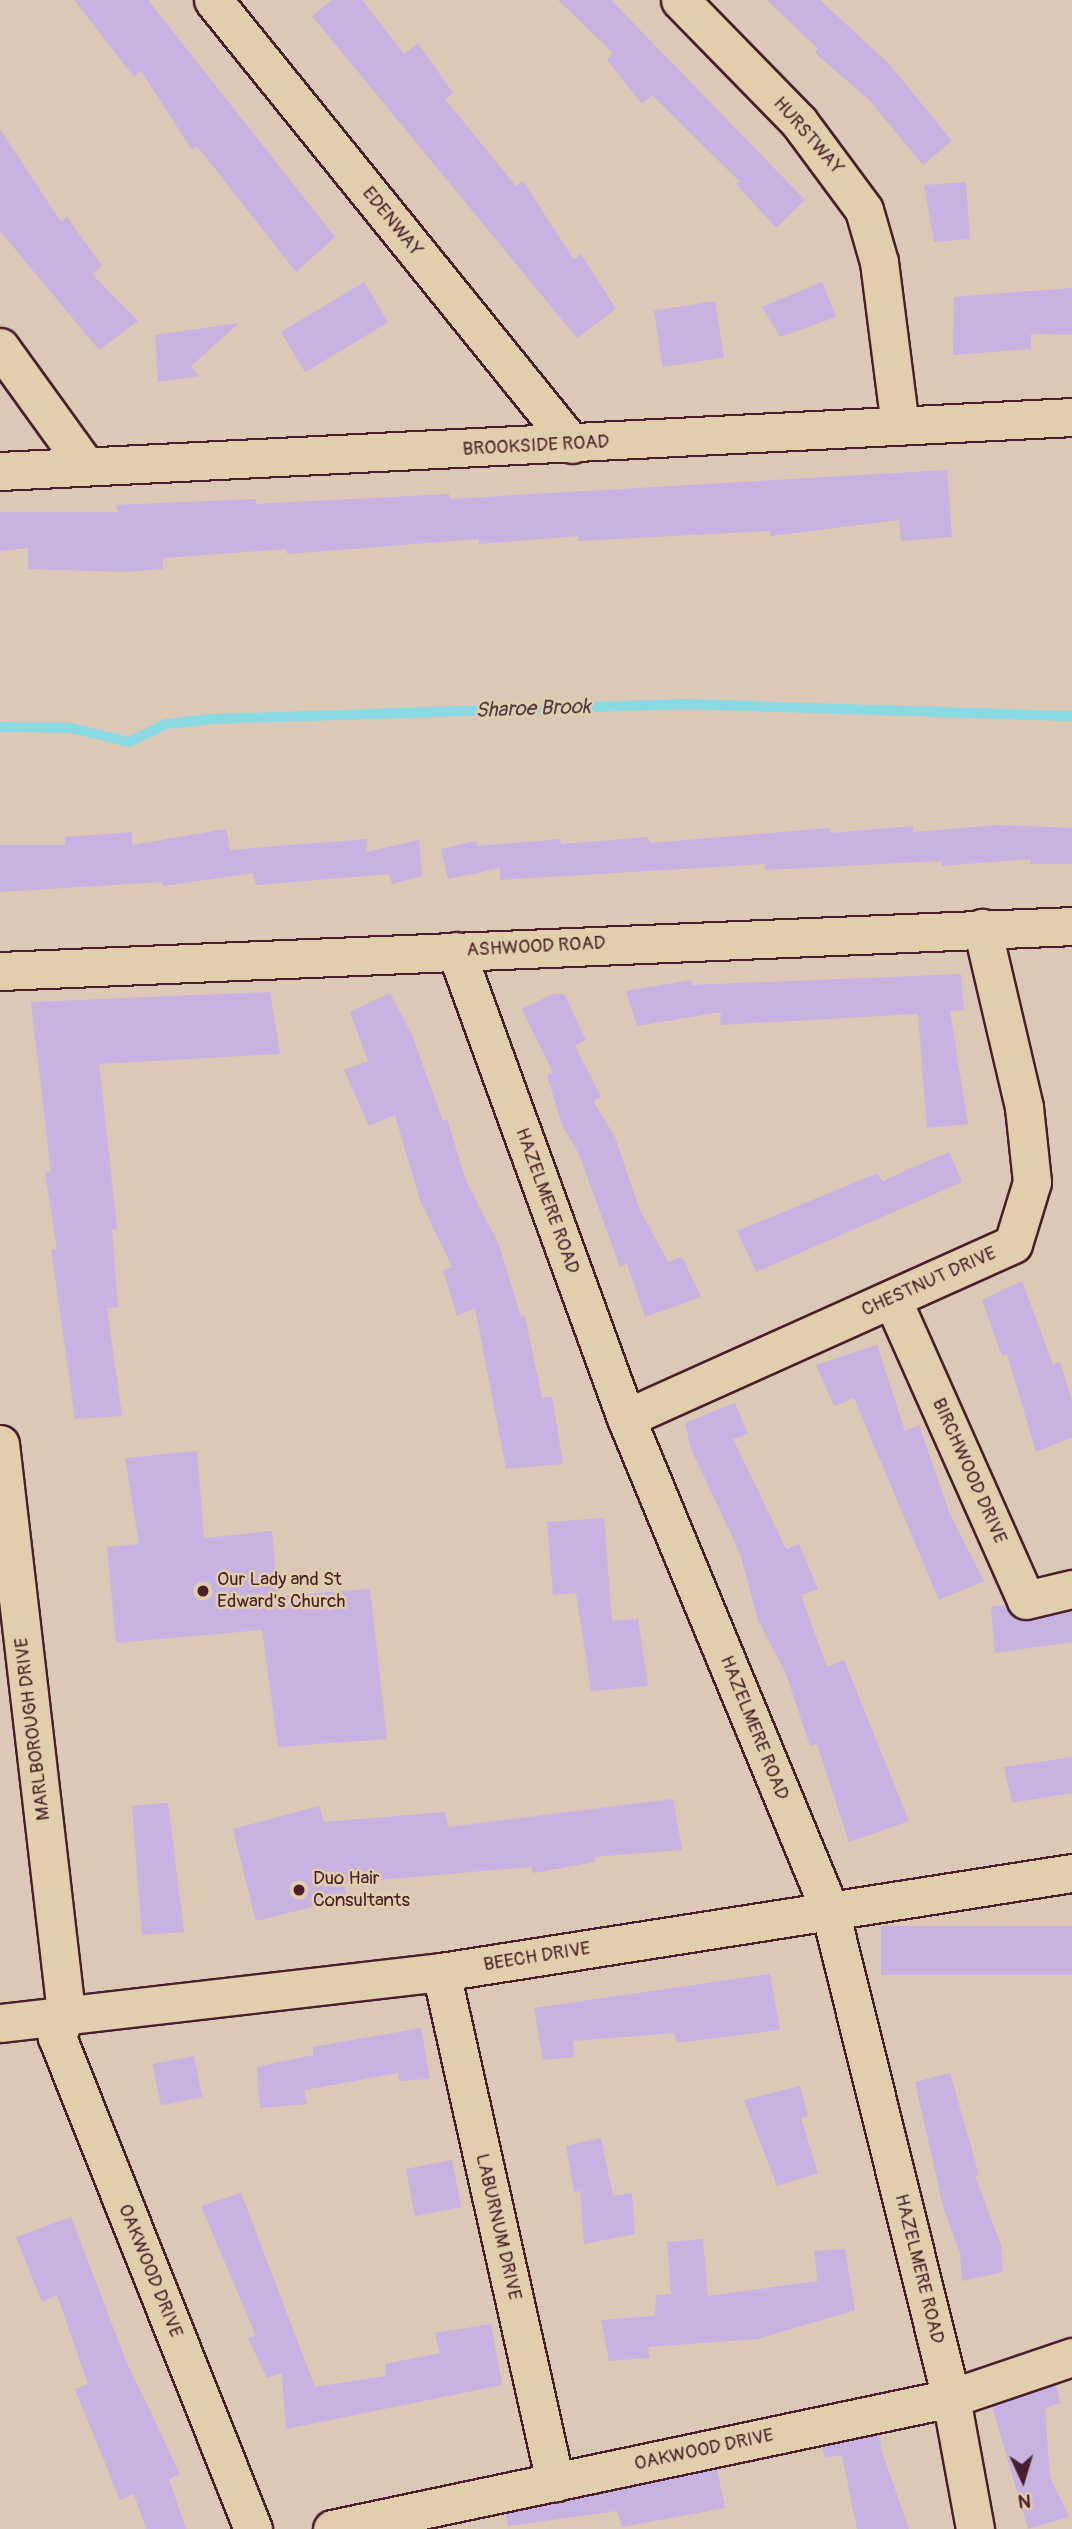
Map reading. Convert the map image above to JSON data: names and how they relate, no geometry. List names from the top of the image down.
{
  "streets": {
    "street": [
      "HURSTWAY",
      "EDENWAY",
      "BROOKSIDE ROAD",
      "ASHWOOD ROAD",
      "HAZELMERE ROAD",
      "CHESTNUT DRIVE",
      "BIRCHWOOD DRIVE",
      "MARLBOROUGH DRIVE",
      "BEECH DRIVE",
      "LABURNUM DRIVE",
      "OAKWOOD DRIVE"
    ]
  },
  "crossings": [
    ["HURSTWAY", "BROOKSIDE ROAD"],
    ["EDENWAY", "BROOKSIDE ROAD"],
    ["ASHWOOD ROAD", "HAZELMERE ROAD"],
    ["ASHWOOD ROAD", "CHESTNUT DRIVE"],
    ["HAZELMERE ROAD", "CHESTNUT DRIVE"],
    ["HAZELMERE ROAD", "BEECH DRIVE"],
    ["HAZELMERE ROAD", "OAKWOOD DRIVE"],
    ["CHESTNUT DRIVE", "BIRCHWOOD DRIVE"],
    ["MARLBOROUGH DRIVE", "BEECH DRIVE"],
    ["MARLBOROUGH DRIVE", "OAKWOOD DRIVE"],
    ["BEECH DRIVE", "LABURNUM DRIVE"],
    ["BEECH DRIVE", "OAKWOOD DRIVE"],
    ["LABURNUM DRIVE", "OAKWOOD DRIVE"]
  ],
  "water": ["Sharoe Brook"],
  "places": ["Our Lady and St Edward's Church", "Duo Hair Consultants"],
  "north": "bottom"
}
